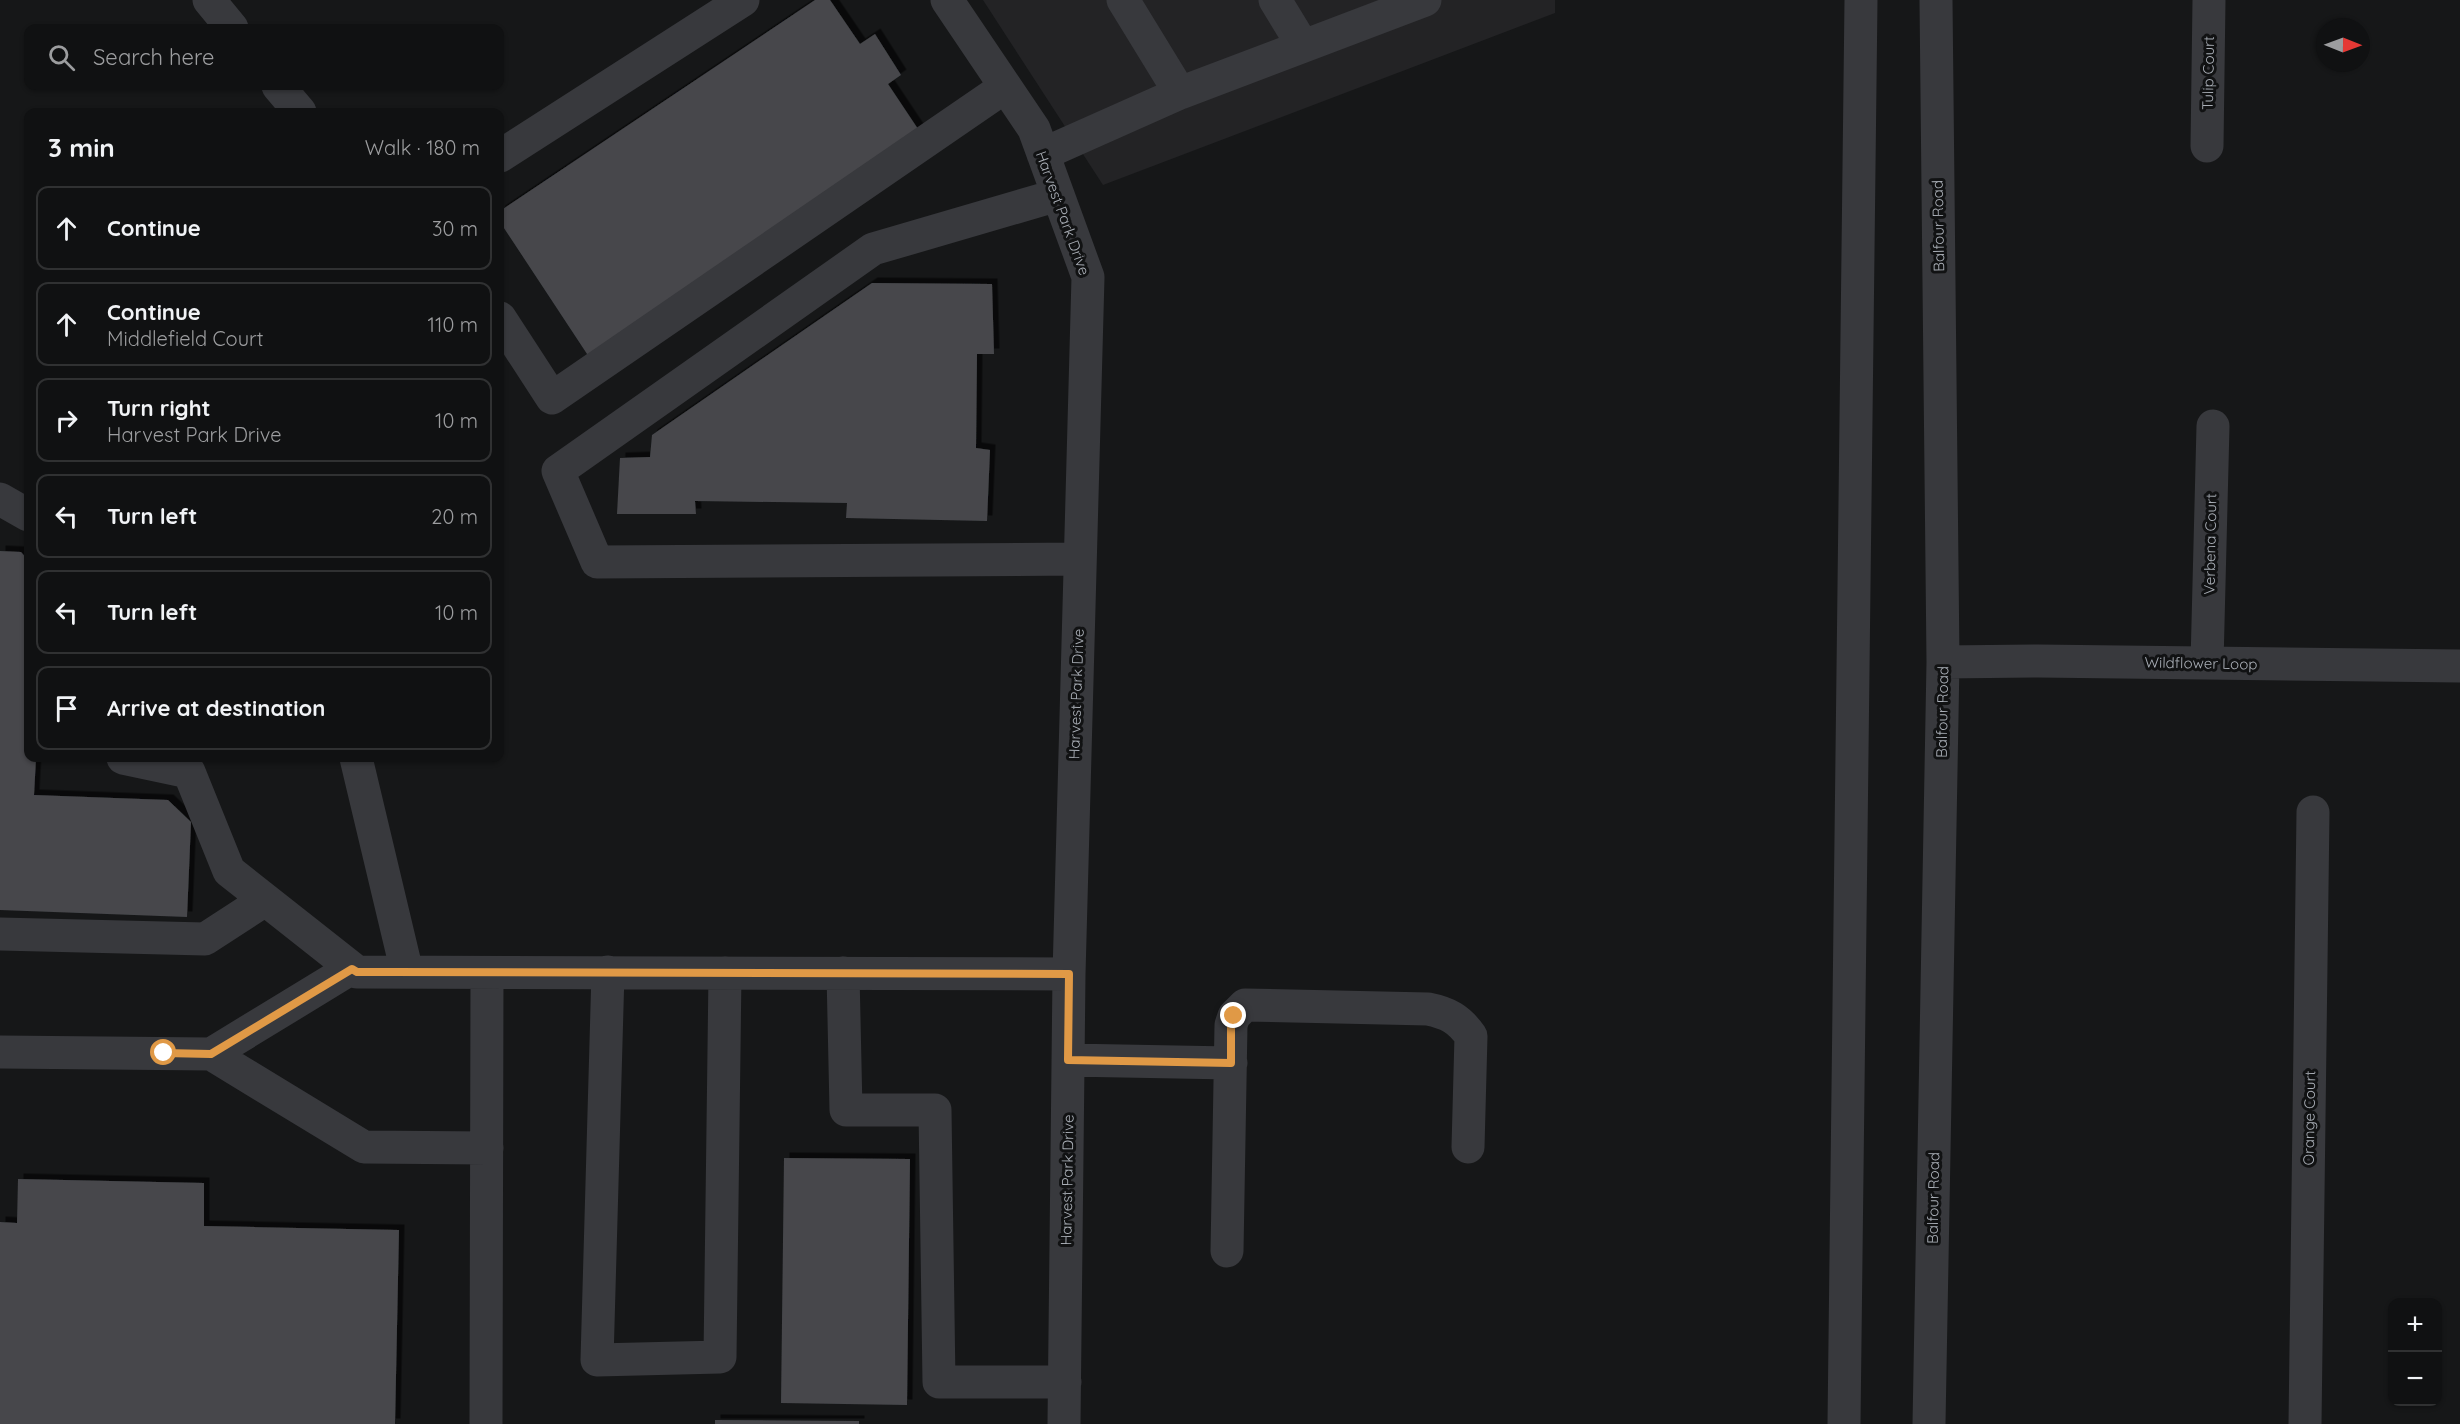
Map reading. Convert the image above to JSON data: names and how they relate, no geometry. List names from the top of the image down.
{
  "streets": {
    "street": [
      "Tulip Court",
      "Harvest Park Drive",
      "Balfour Road",
      "Verbena Court",
      "Wildflower Loop",
      "Orange Court"
    ]
  },
  "crossings": [
    ["Balfour Road", "Wildflower Loop"],
    ["Verbena Court", "Wildflower Loop"]
  ],
  "north": "right",
  "page": {
    "search": "Search here",
    "heading": ["3 min", "Walk · 180 m"],
    "list": [
      ["Continue", "30 m"],
      ["Continue", "Middlefield Court", "110 m"],
      ["Turn right", "Harvest Park Drive", "10 m"],
      ["Turn left", "20 m"],
      ["Turn left", "10 m"],
      "Arrive at destination"
    ],
    "map_buttons": ["+", "−"]
  }
}
